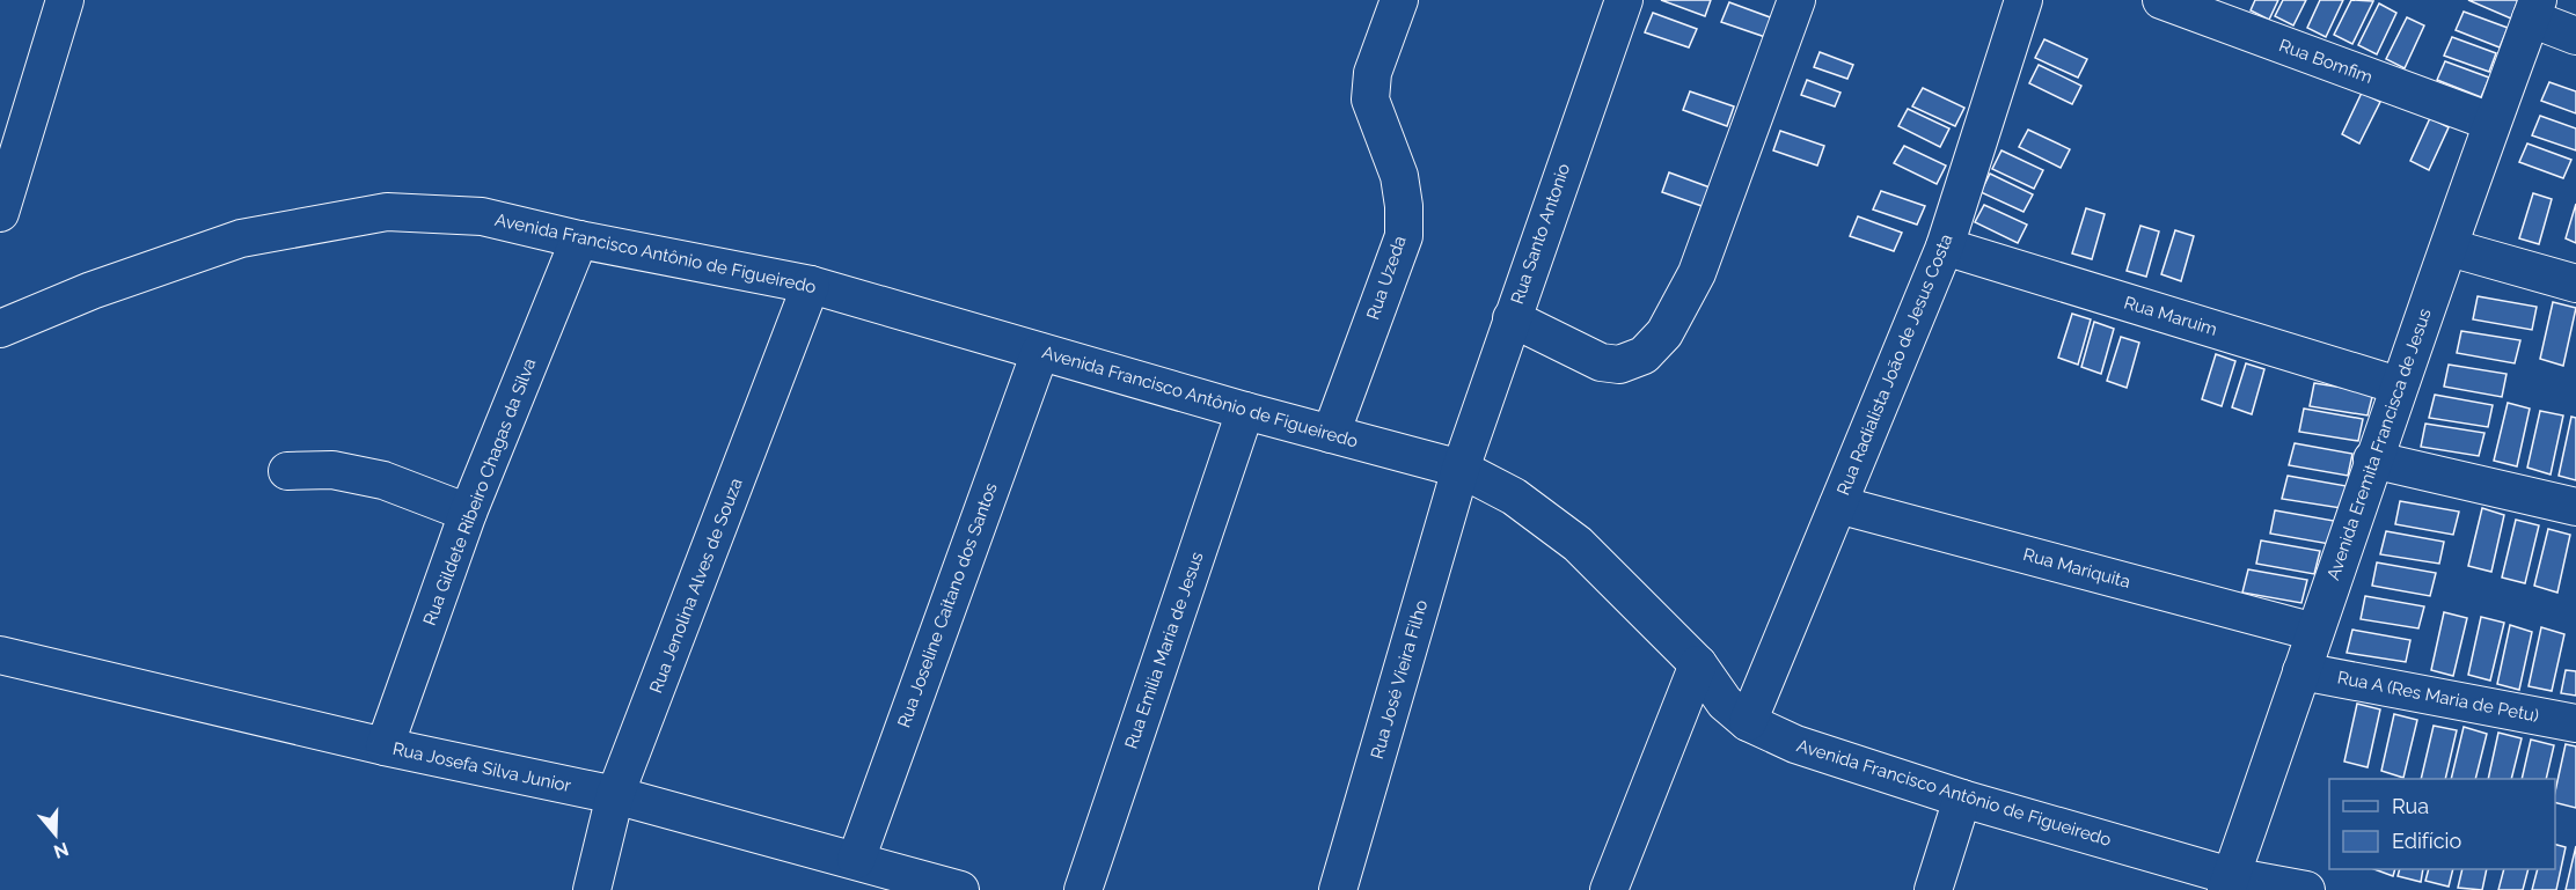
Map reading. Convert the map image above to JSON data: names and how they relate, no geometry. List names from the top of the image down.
{
  "streets": {
    "street": [
      "Rua Bomfim",
      "Rua Santo Antonio",
      "Avenida Francisco Antônio de Figueiredo",
      "Rua Uzeda",
      "Rua Maruim",
      "Rua Radialista João de Jesus Costa",
      "Avenida Eremita Francisca de Jesus",
      "Rua Gildete Ribeiro Chagas da Silva",
      "Rua Mariquita",
      "Rua Jenolina Alves de Souza",
      "Rua Joseline Caitano dos Santos",
      "Rua Emilia Maria de Jesus",
      "Rua José Vieira Filho",
      "Rua A (Res Maria de Petu)",
      "Rua Josefa Silva Junior"
    ]
  },
  "crossings": [
    ["Rua Bomfim", "Avenida Eremita Francisca de Jesus"],
    ["Rua Santo Antonio", "Avenida Francisco Antônio de Figueiredo"],
    ["Rua Santo Antonio", "Rua José Vieira Filho"],
    ["Avenida Francisco Antônio de Figueiredo", "Rua Uzeda"],
    ["Avenida Francisco Antônio de Figueiredo", "Rua Radialista João de Jesus Costa"],
    ["Avenida Francisco Antônio de Figueiredo", "Avenida Eremita Francisca de Jesus"],
    ["Avenida Francisco Antônio de Figueiredo", "Rua Gildete Ribeiro Chagas da Silva"],
    ["Avenida Francisco Antônio de Figueiredo", "Rua Jenolina Alves de Souza"],
    ["Avenida Francisco Antônio de Figueiredo", "Rua Joseline Caitano dos Santos"],
    ["Avenida Francisco Antônio de Figueiredo", "Rua Emilia Maria de Jesus"],
    ["Avenida Francisco Antônio de Figueiredo", "Rua José Vieira Filho"],
    ["Rua Maruim", "Rua Radialista João de Jesus Costa"],
    ["Rua Maruim", "Avenida Eremita Francisca de Jesus"],
    ["Rua Radialista João de Jesus Costa", "Rua Mariquita"],
    ["Avenida Eremita Francisca de Jesus", "Rua Mariquita"],
    ["Avenida Eremita Francisca de Jesus", "Rua A (Res Maria de Petu)"],
    ["Rua Gildete Ribeiro Chagas da Silva", "Rua Josefa Silva Junior"],
    ["Rua Jenolina Alves de Souza", "Rua Josefa Silva Junior"],
    ["Rua Joseline Caitano dos Santos", "Rua Josefa Silva Junior"]
  ],
  "legend": ["Rua", "Edifício"],
  "north": "bottom"
}
